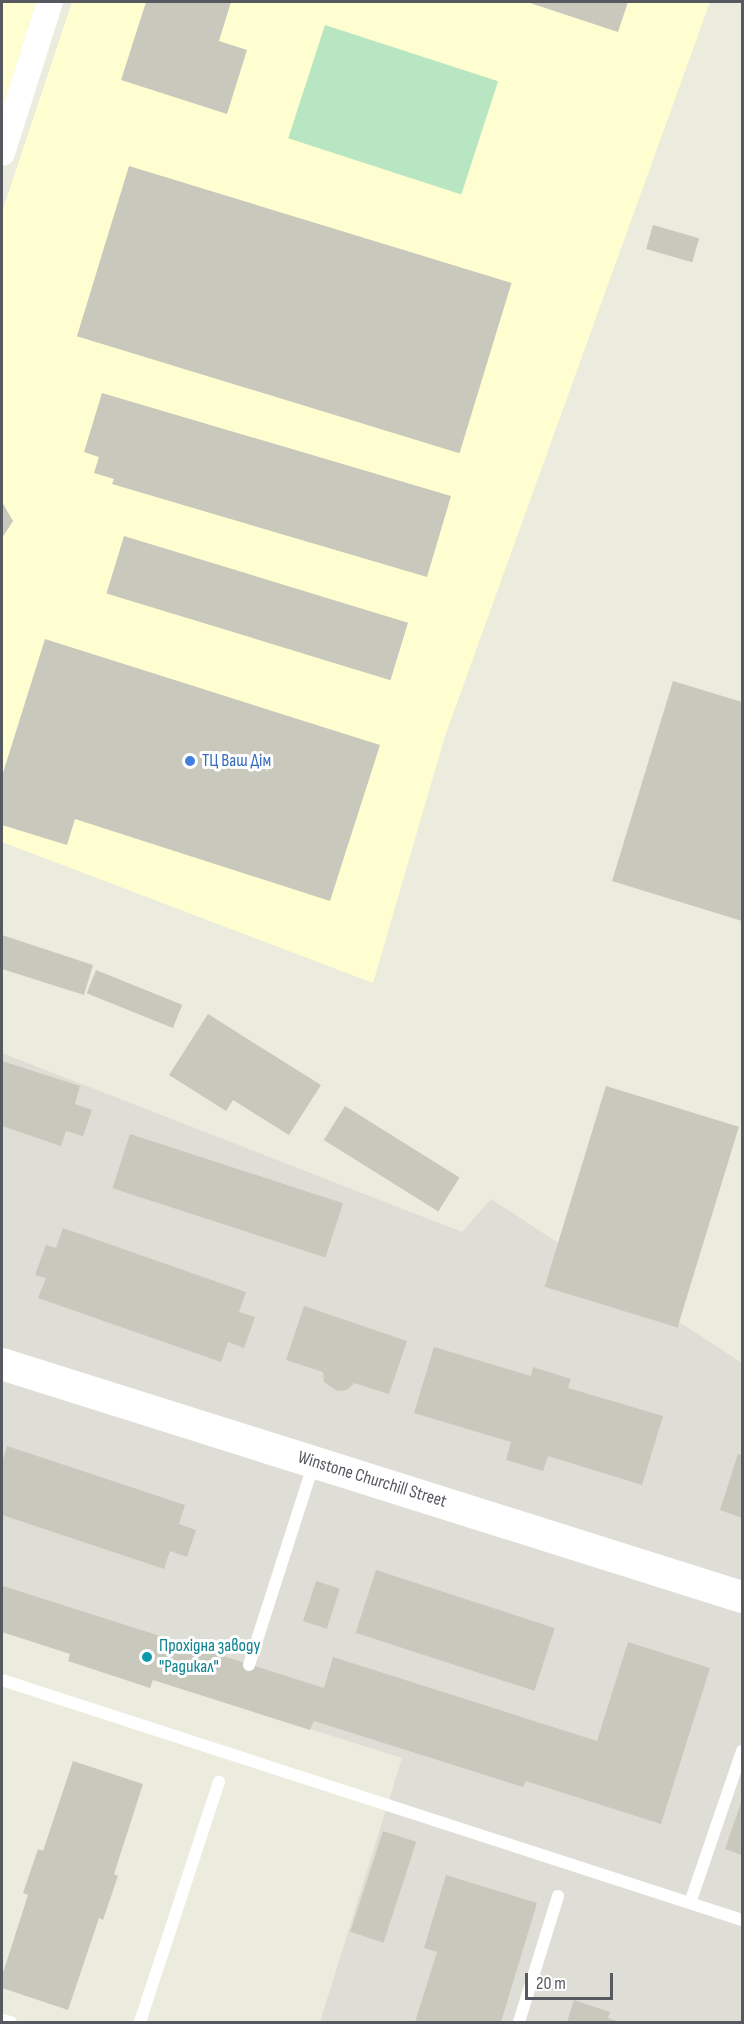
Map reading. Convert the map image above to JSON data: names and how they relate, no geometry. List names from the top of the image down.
{
  "streets": {
    "street": ["Winstone Churchill Street"]
  },
  "places": ["ТЦ Ваш Дім", "Прохідна заводу \"Радикал\""],
  "scale_bar": "20 m"
}
